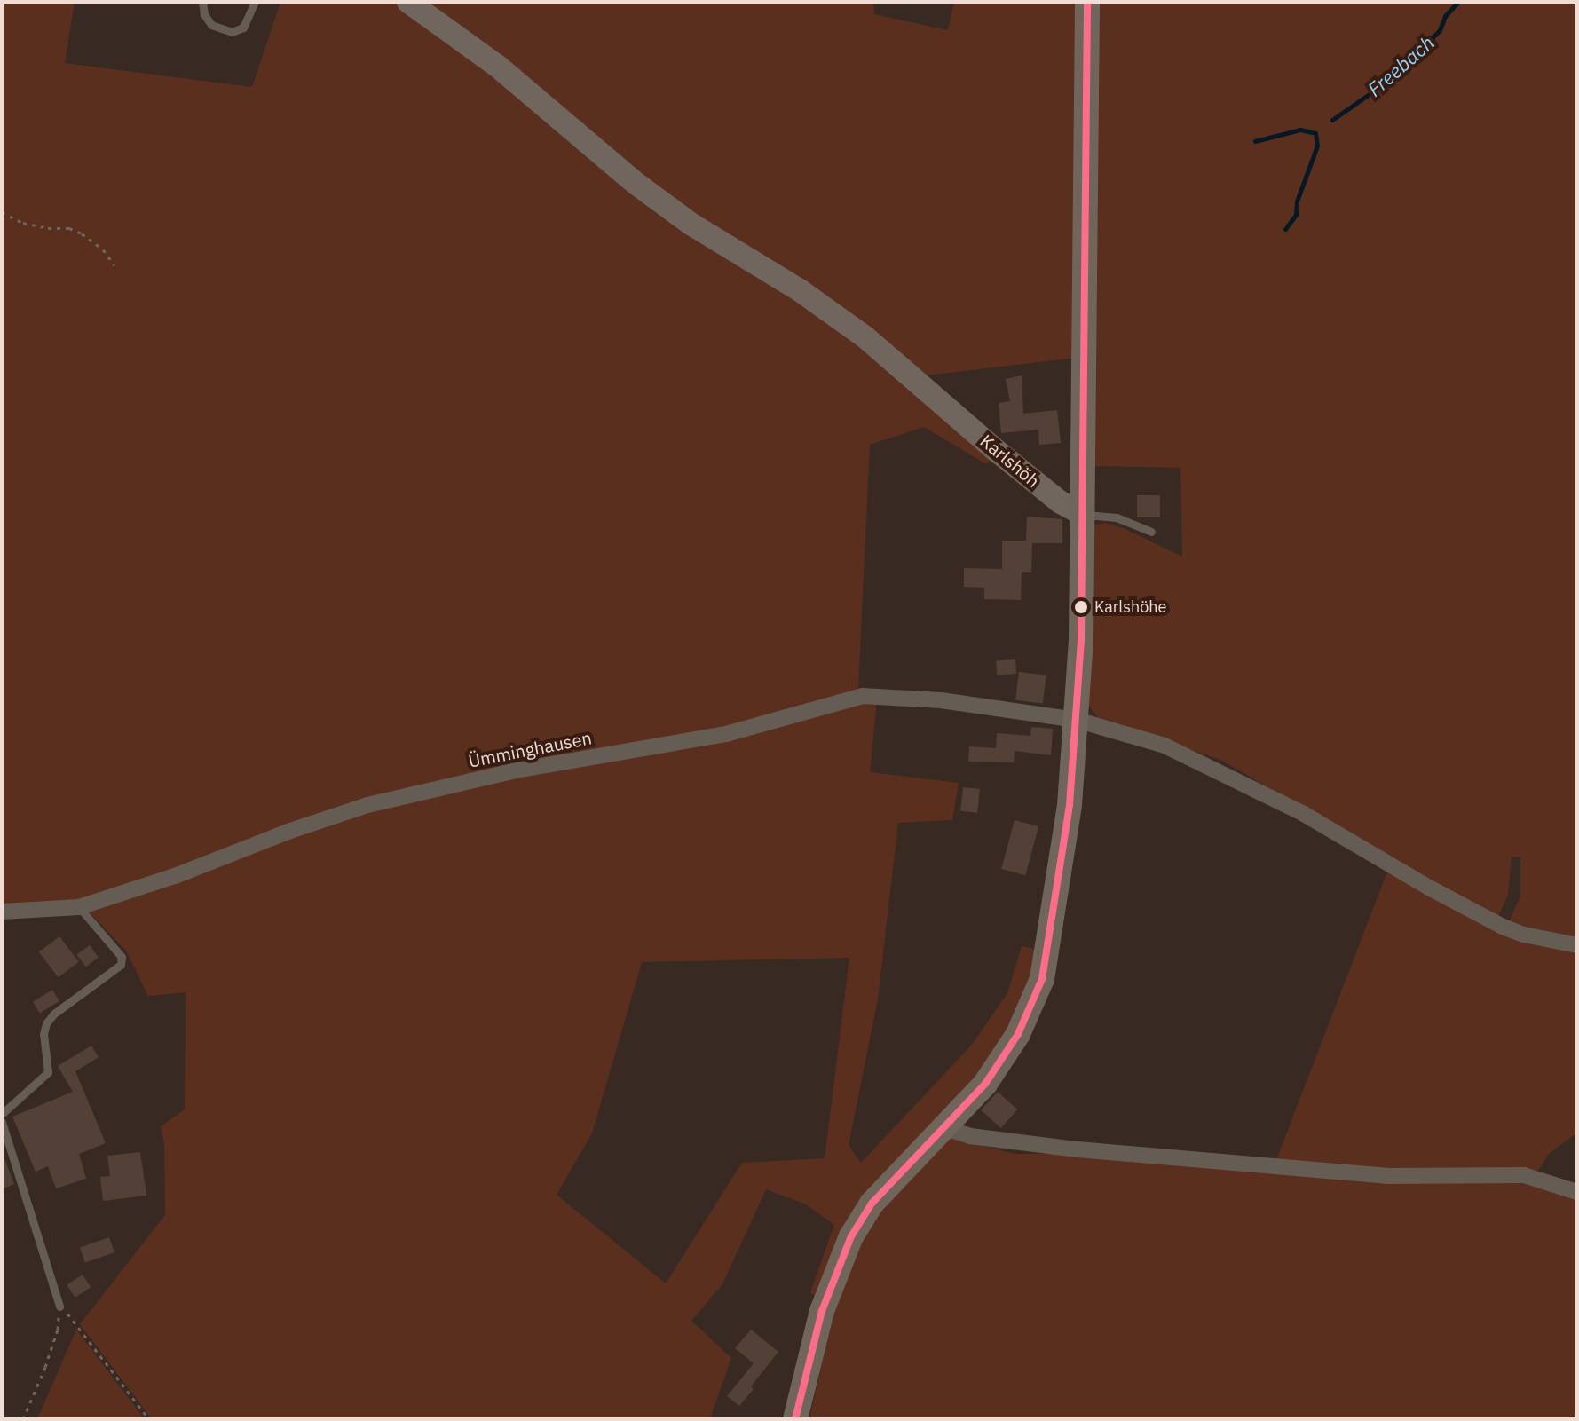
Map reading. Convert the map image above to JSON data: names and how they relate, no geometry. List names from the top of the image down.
{
  "streets": {
    "main road": ["Karlshöh"],
    "street": ["Ümminghausen"]
  },
  "water": ["Freebach"],
  "places": ["Karlshöhe"]
}
